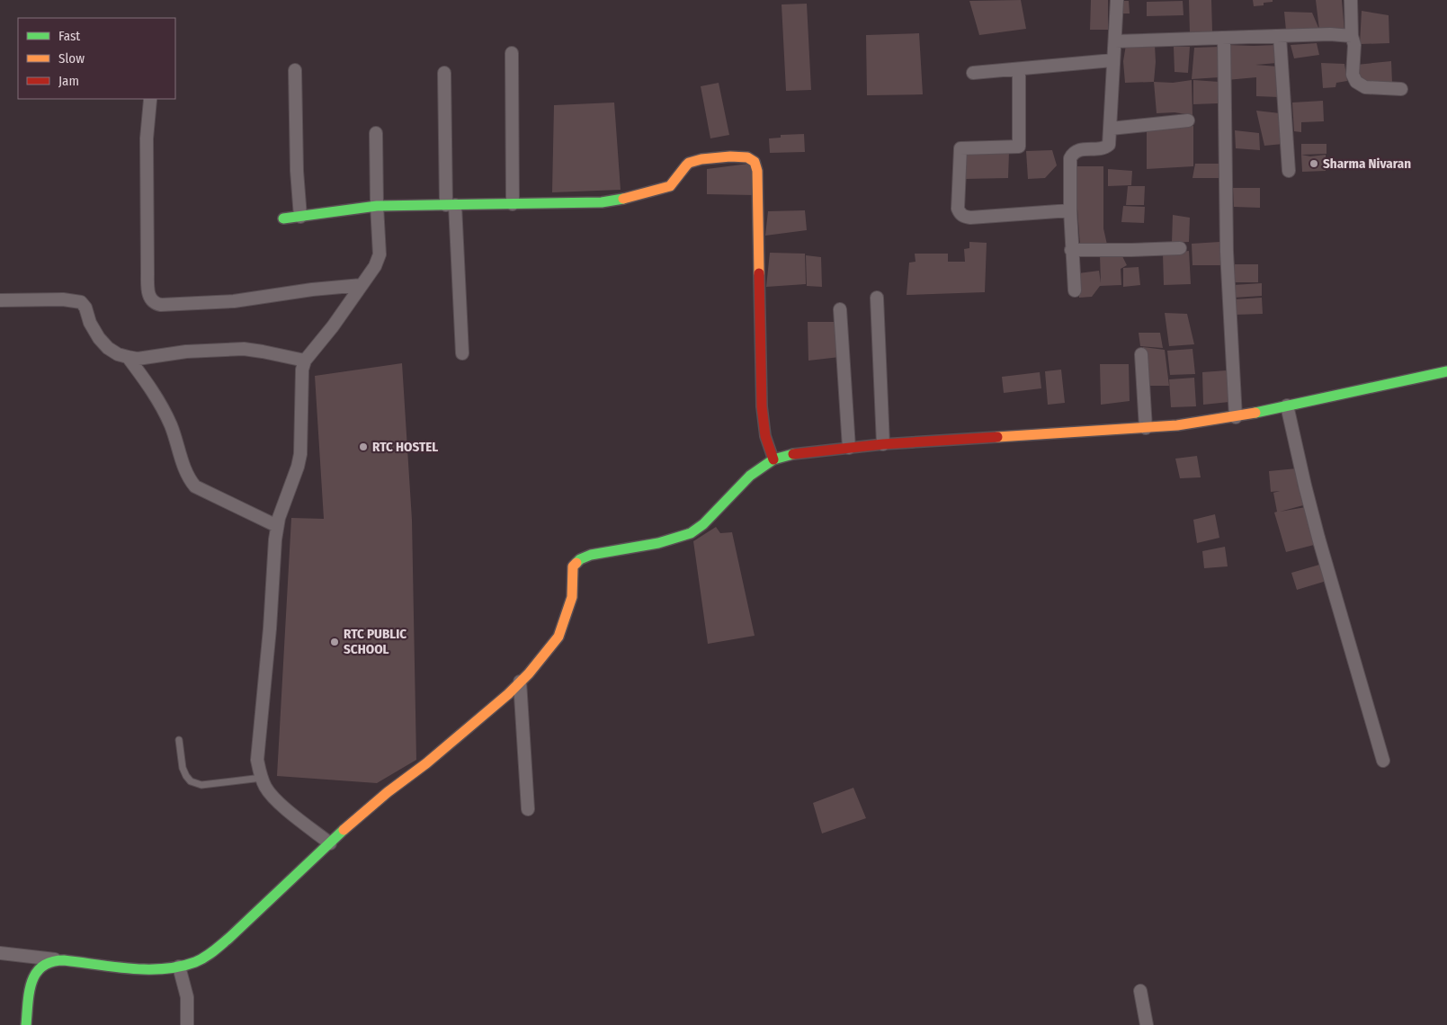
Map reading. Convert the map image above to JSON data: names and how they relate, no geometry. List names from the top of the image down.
{
  "places": ["Sharma Nivaran", "RTC HOSTEL", "RTC PUBLIC SCHOOL"],
  "legend": ["Fast", "Slow", "Jam"]
}
